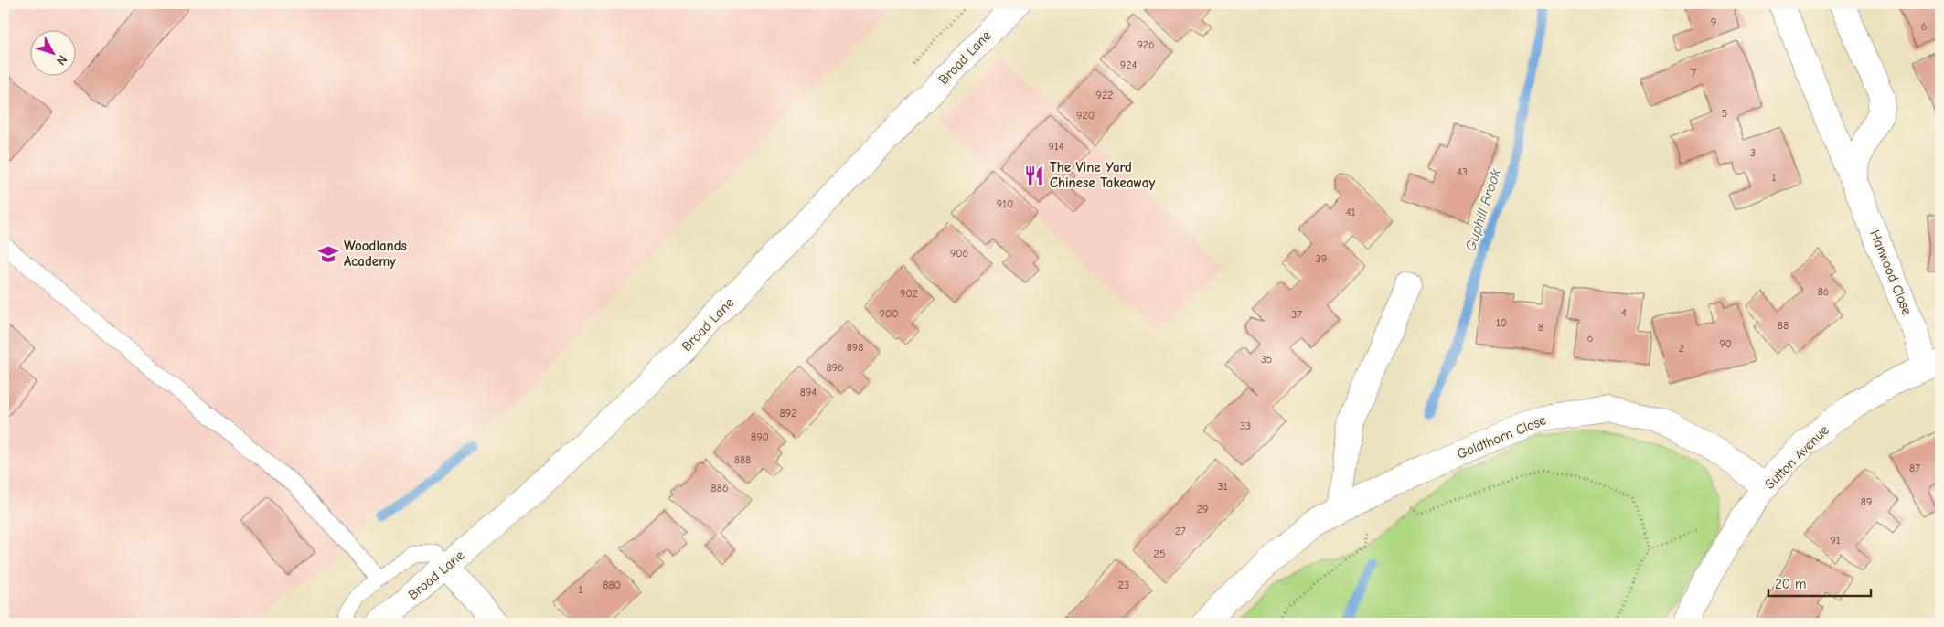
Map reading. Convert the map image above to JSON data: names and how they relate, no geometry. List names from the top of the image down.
{
  "streets": {
    "street": [
      "Broad Lane",
      "Hanwood Close",
      "Goldthorn Close",
      "Sutton Avenue"
    ]
  },
  "crossings": [
    ["Hanwood Close", "Sutton Avenue"],
    ["Goldthorn Close", "Sutton Avenue"]
  ],
  "water": ["Guphill Brook"],
  "places": {
    "restaurant": ["The Vine Yard Chinese Takeaway"],
    "school or university": ["Woodlands Academy"]
  },
  "house_numbers": [
    "9",
    "6",
    "926",
    "924",
    "7",
    "922",
    "5",
    "920",
    "914",
    "3",
    "43",
    "1",
    "910",
    "41",
    "906",
    "39",
    "86",
    "902",
    "4",
    "900",
    "37",
    "10",
    "88",
    "8",
    "6",
    "90",
    "898",
    "2",
    "35",
    "896",
    "894",
    "892",
    "33",
    "890",
    "888",
    "87",
    "31",
    "886",
    "89",
    "29",
    "27",
    "91",
    "25",
    "880",
    "23",
    "1"
  ],
  "scale_bar": "20 m",
  "north": "bottom right"
}
